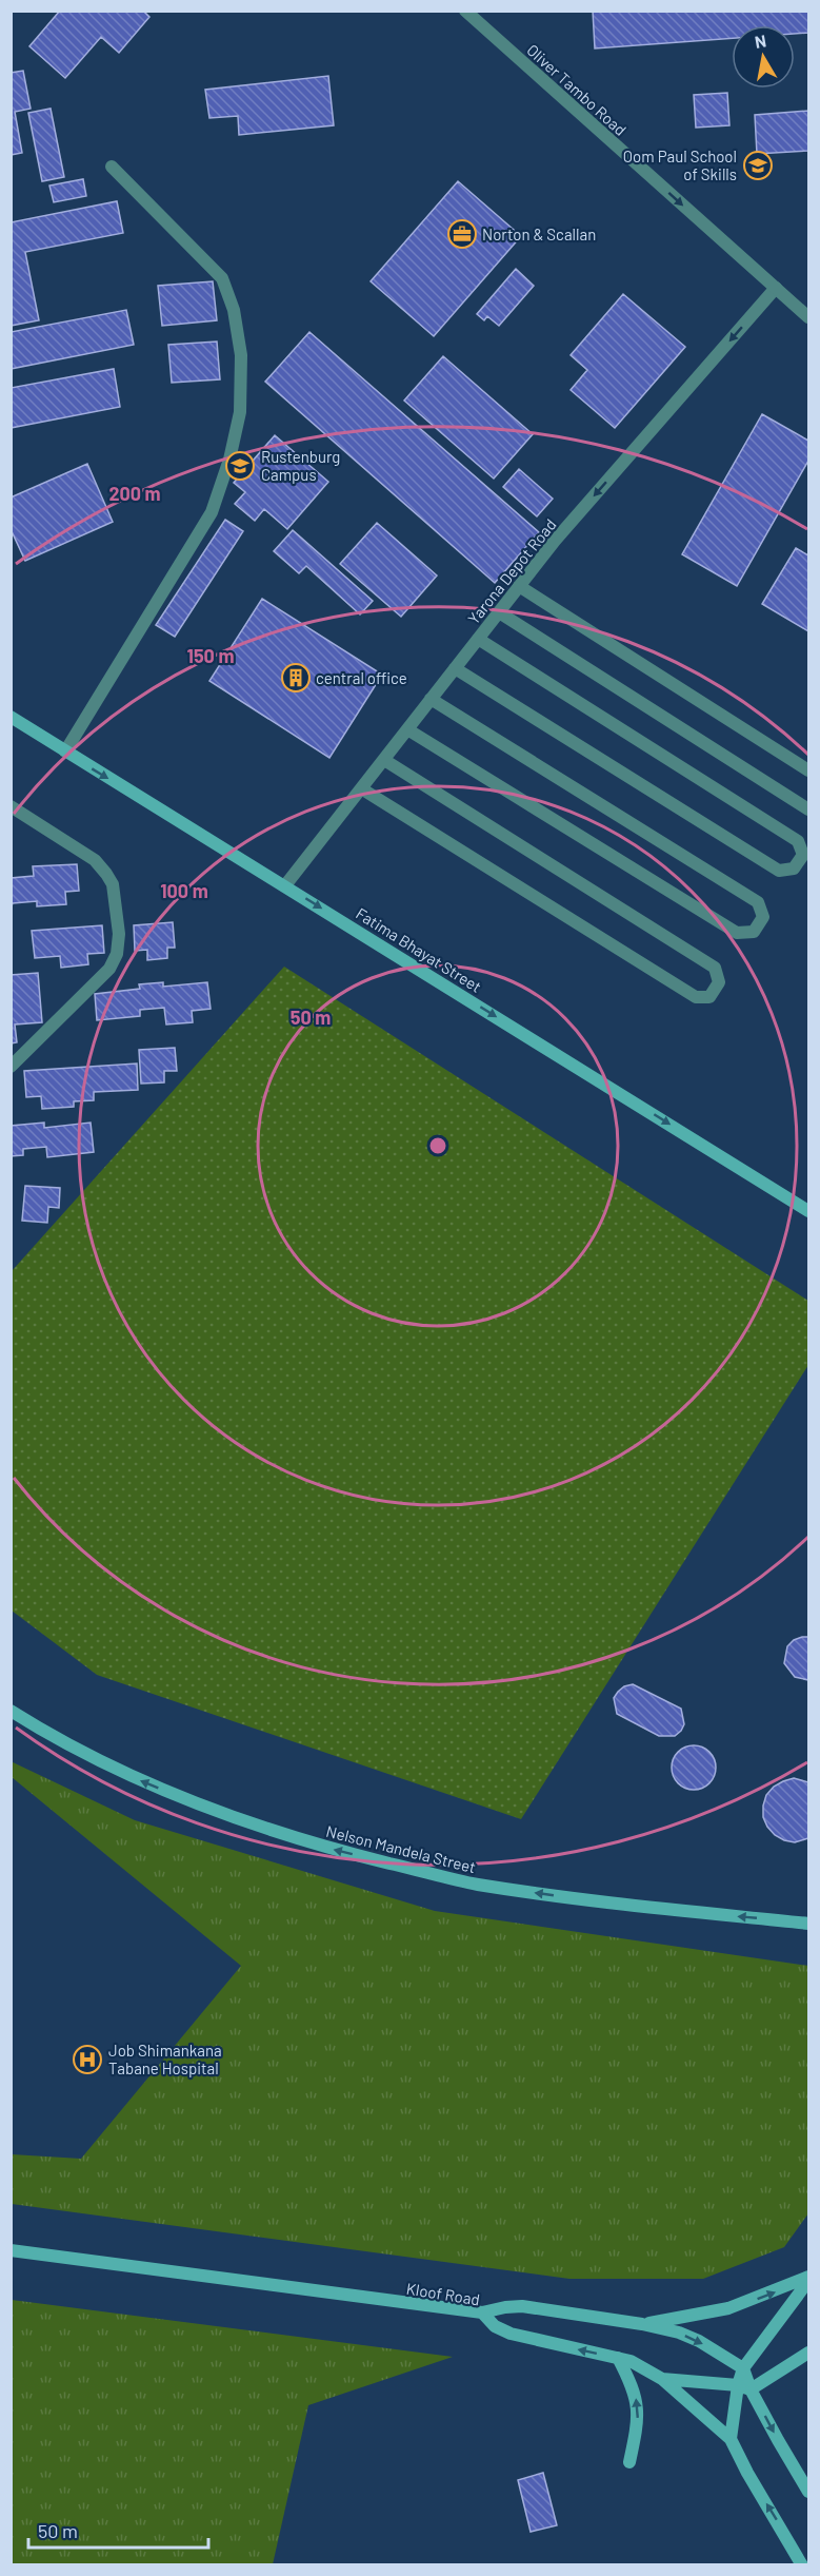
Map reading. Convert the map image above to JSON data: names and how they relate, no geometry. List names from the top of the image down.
{
  "streets": {
    "street": [
      "Oliver Tambo Road",
      "Yarona Depot Road",
      "Fatima Bhayat Street",
      "Nelson Mandela Street",
      "Kloof Road"
    ]
  },
  "crossings": [
    ["Oliver Tambo Road", "Yarona Depot Road"],
    ["Yarona Depot Road", "Fatima Bhayat Street"]
  ],
  "one_way": [
    "Oliver Tambo Road",
    "Yarona Depot Road",
    "Fatima Bhayat Street",
    "Nelson Mandela Street"
  ],
  "places": {
    "school or university": ["Oom Paul School of Skills", "Rustenburg Campus"],
    "office": ["Norton & Scallan"],
    "building": ["central office"],
    "hospital": ["Job Shimankana Tabane Hospital"]
  },
  "scale_bar": "50 m",
  "north": "top",
  "rings": [
    "200 m",
    "150 m",
    "100 m",
    "50 m"
  ]
}
